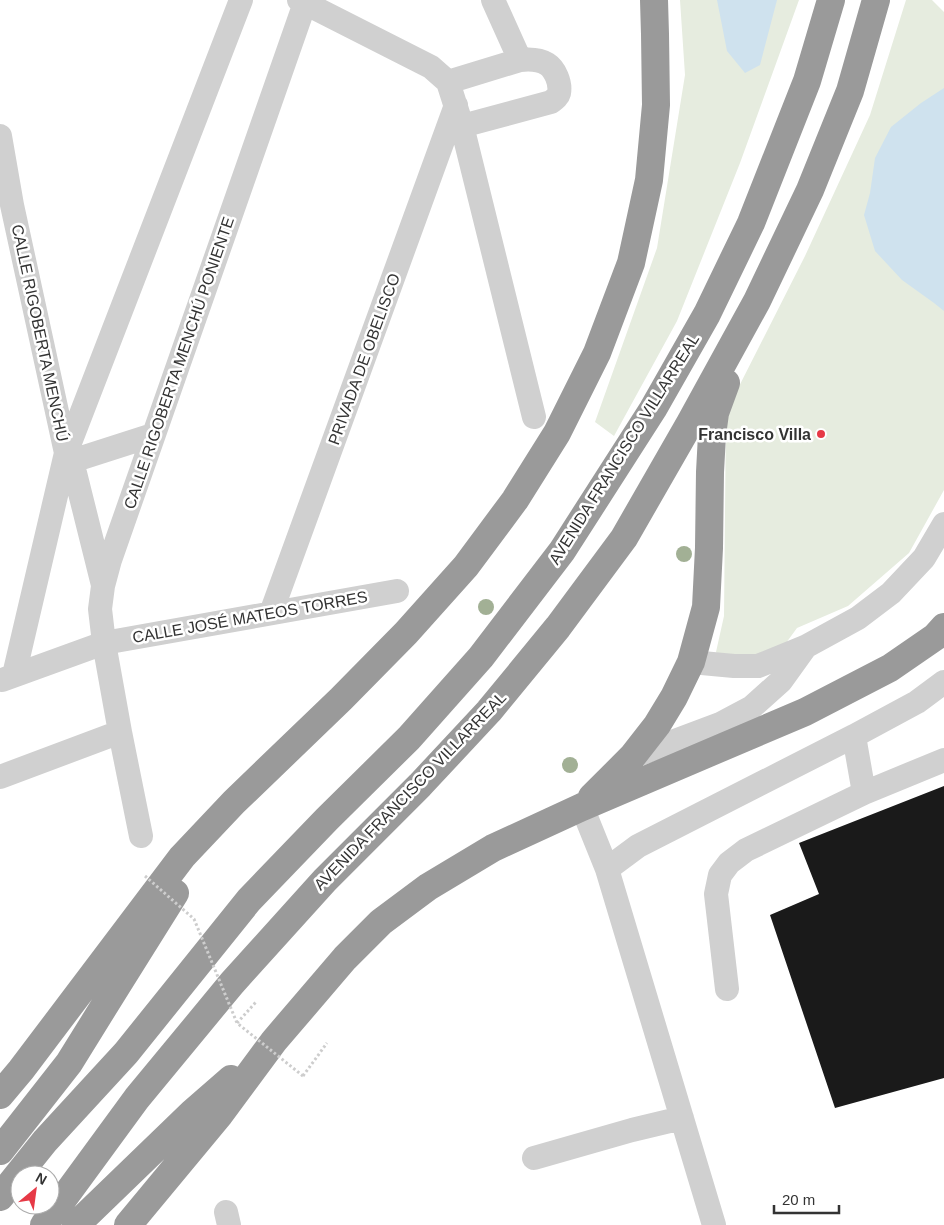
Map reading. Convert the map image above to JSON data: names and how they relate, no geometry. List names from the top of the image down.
{
  "streets": {
    "highway": ["AVENIDA FRANCISCO VILLARREAL"],
    "street": [
      "CALLE RIGOBERTA MENCHÚ",
      "PRIVADA DE OBELISCO",
      "CALLE RIGOBERTA MENCHÚ PONIENTE",
      "CALLE JOSÉ MATEOS TORRES"
    ]
  },
  "crossings": [
    ["CALLE RIGOBERTA MENCHÚ", "CALLE RIGOBERTA MENCHÚ PONIENTE"],
    ["PRIVADA DE OBELISCO", "CALLE JOSÉ MATEOS TORRES"],
    ["CALLE RIGOBERTA MENCHÚ PONIENTE", "CALLE JOSÉ MATEOS TORRES"]
  ],
  "places": ["Francisco Villa"],
  "scale_bar": "20 m",
  "north": "top right"
}
